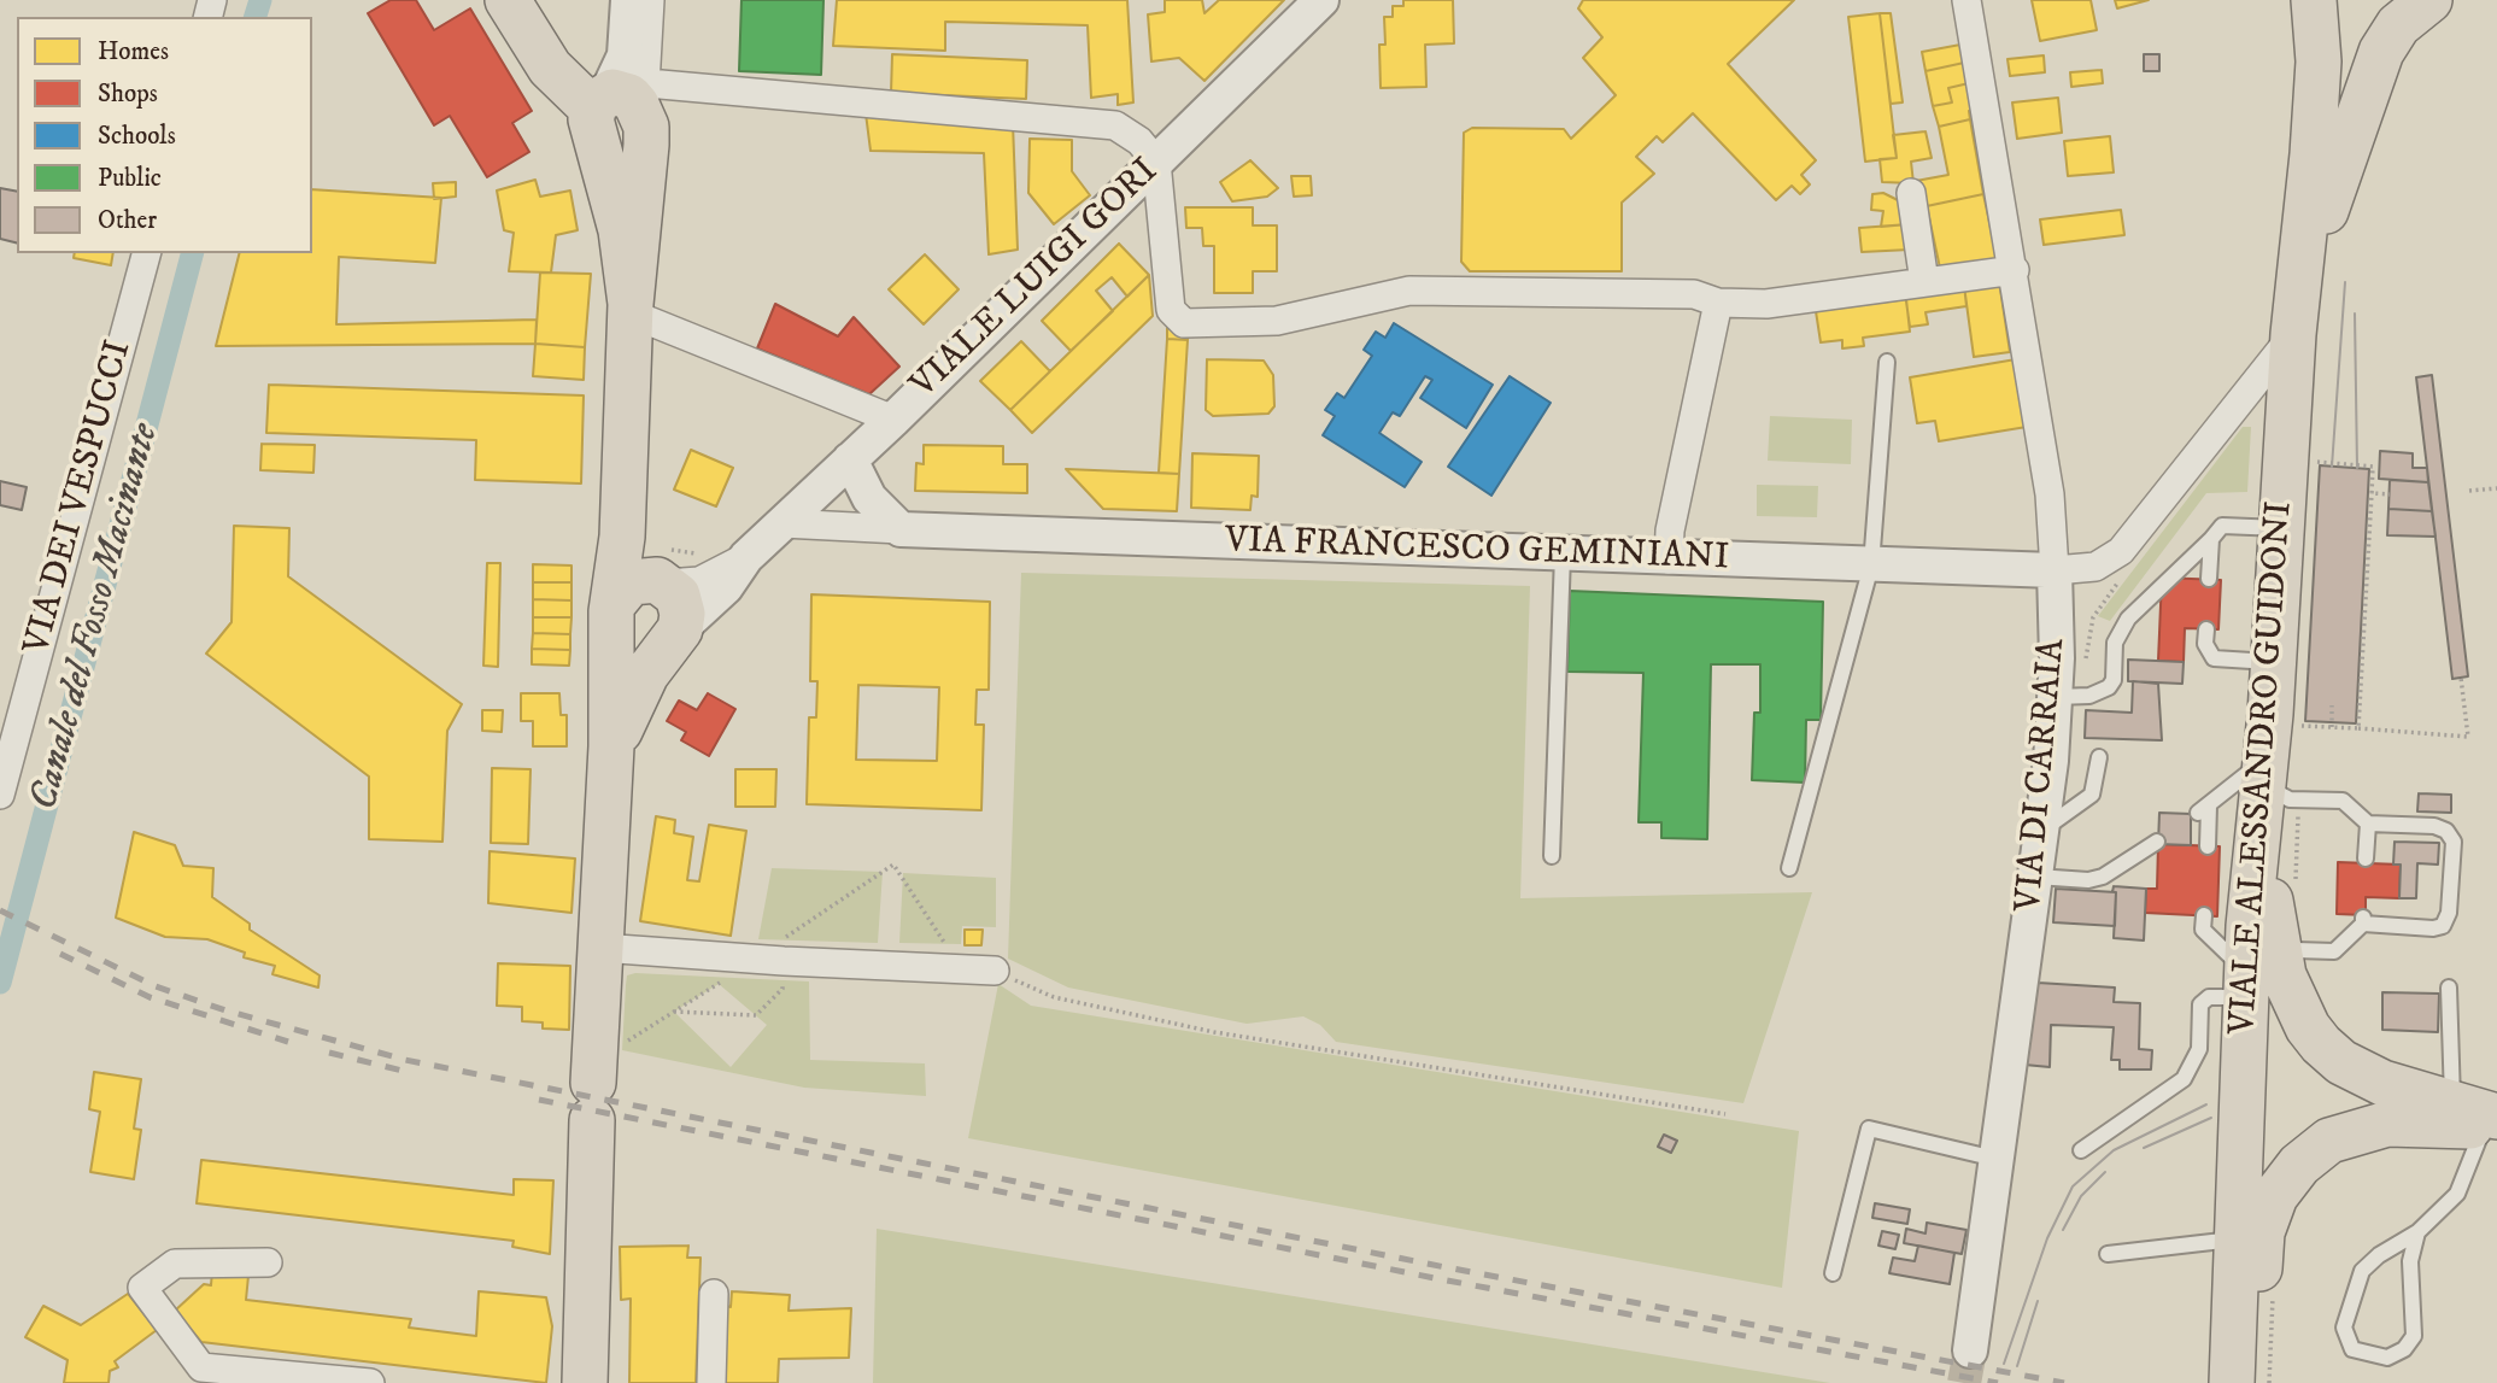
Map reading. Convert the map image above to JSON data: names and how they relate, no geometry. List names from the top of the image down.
{
  "streets": {
    "main road": ["VIALE ALESSANDRO GUIDONI"],
    "street": [
      "VIALE LUIGI GORI",
      "VIA DEI VESPUCCI",
      "VIA FRANCESCO GEMINIANI",
      "VIA DI CARRAIA"
    ]
  },
  "crossings": [
    ["VIALE LUIGI GORI", "VIA FRANCESCO GEMINIANI"],
    ["VIA FRANCESCO GEMINIANI", "VIA DI CARRAIA"]
  ],
  "water": ["Canale del Fosso Macinante"],
  "legend": [
    "Homes",
    "Shops",
    "Schools",
    "Public",
    "Other"
  ]
}
